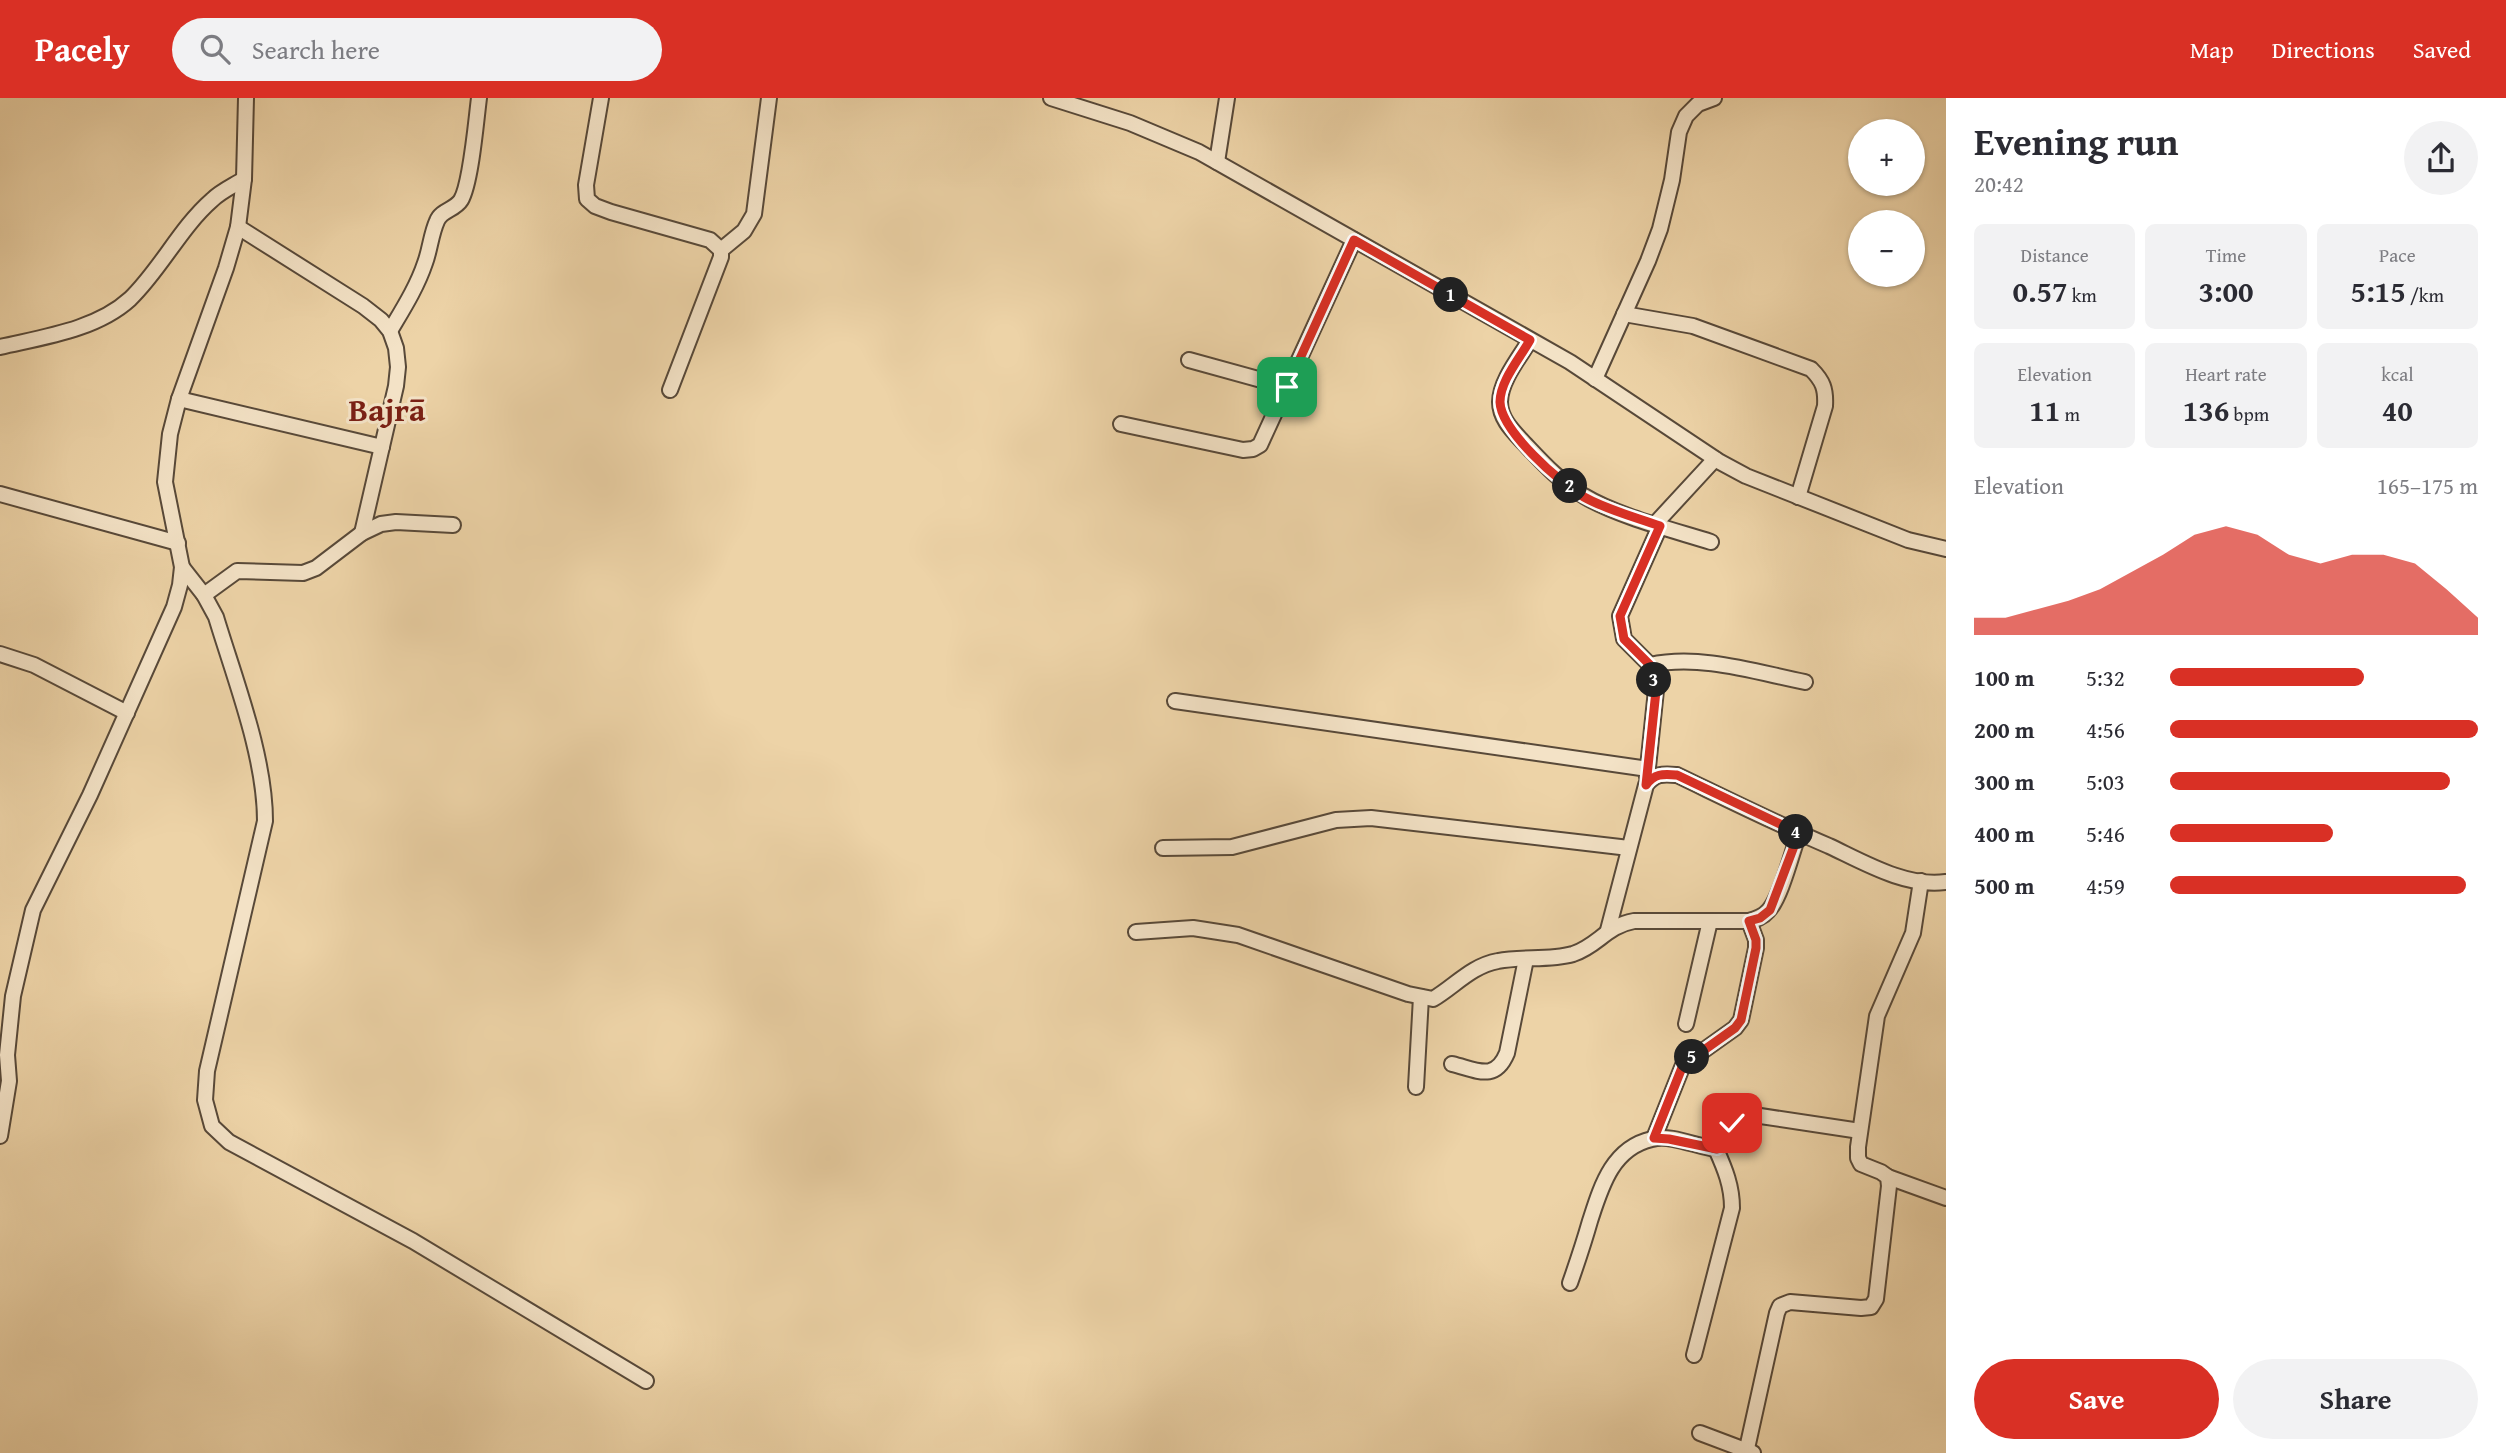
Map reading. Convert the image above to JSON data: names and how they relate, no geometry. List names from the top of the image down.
{
  "districts": ["Bajrā"],
  "page": {
    "header": "Pacely",
    "search": "Search here",
    "nav": ["Map", "Directions", "Saved"],
    "heading": ["Evening run", "20:42"],
    "map_buttons": ["+", "−"],
    "stats": [
      ["Distance", "0.57 km"],
      ["Time", "3:00"],
      ["Pace", "5:15 /km"],
      ["Elevation", "11 m"],
      ["Heart rate", "136 bpm"],
      ["kcal", "40"]
    ],
    "pins": [
      "1",
      "2",
      "3",
      "4",
      "5"
    ],
    "chart": ["Elevation", "165–175 m"],
    "list": [
      {
        "name": "100 m",
        "note": "5:32"
      },
      {
        "name": "200 m",
        "note": "4:56"
      },
      {
        "name": "300 m",
        "note": "5:03"
      },
      {
        "name": "400 m",
        "note": "5:46"
      },
      {
        "name": "500 m",
        "note": "4:59"
      }
    ],
    "buttons": ["Save", "Share"]
  }
}
